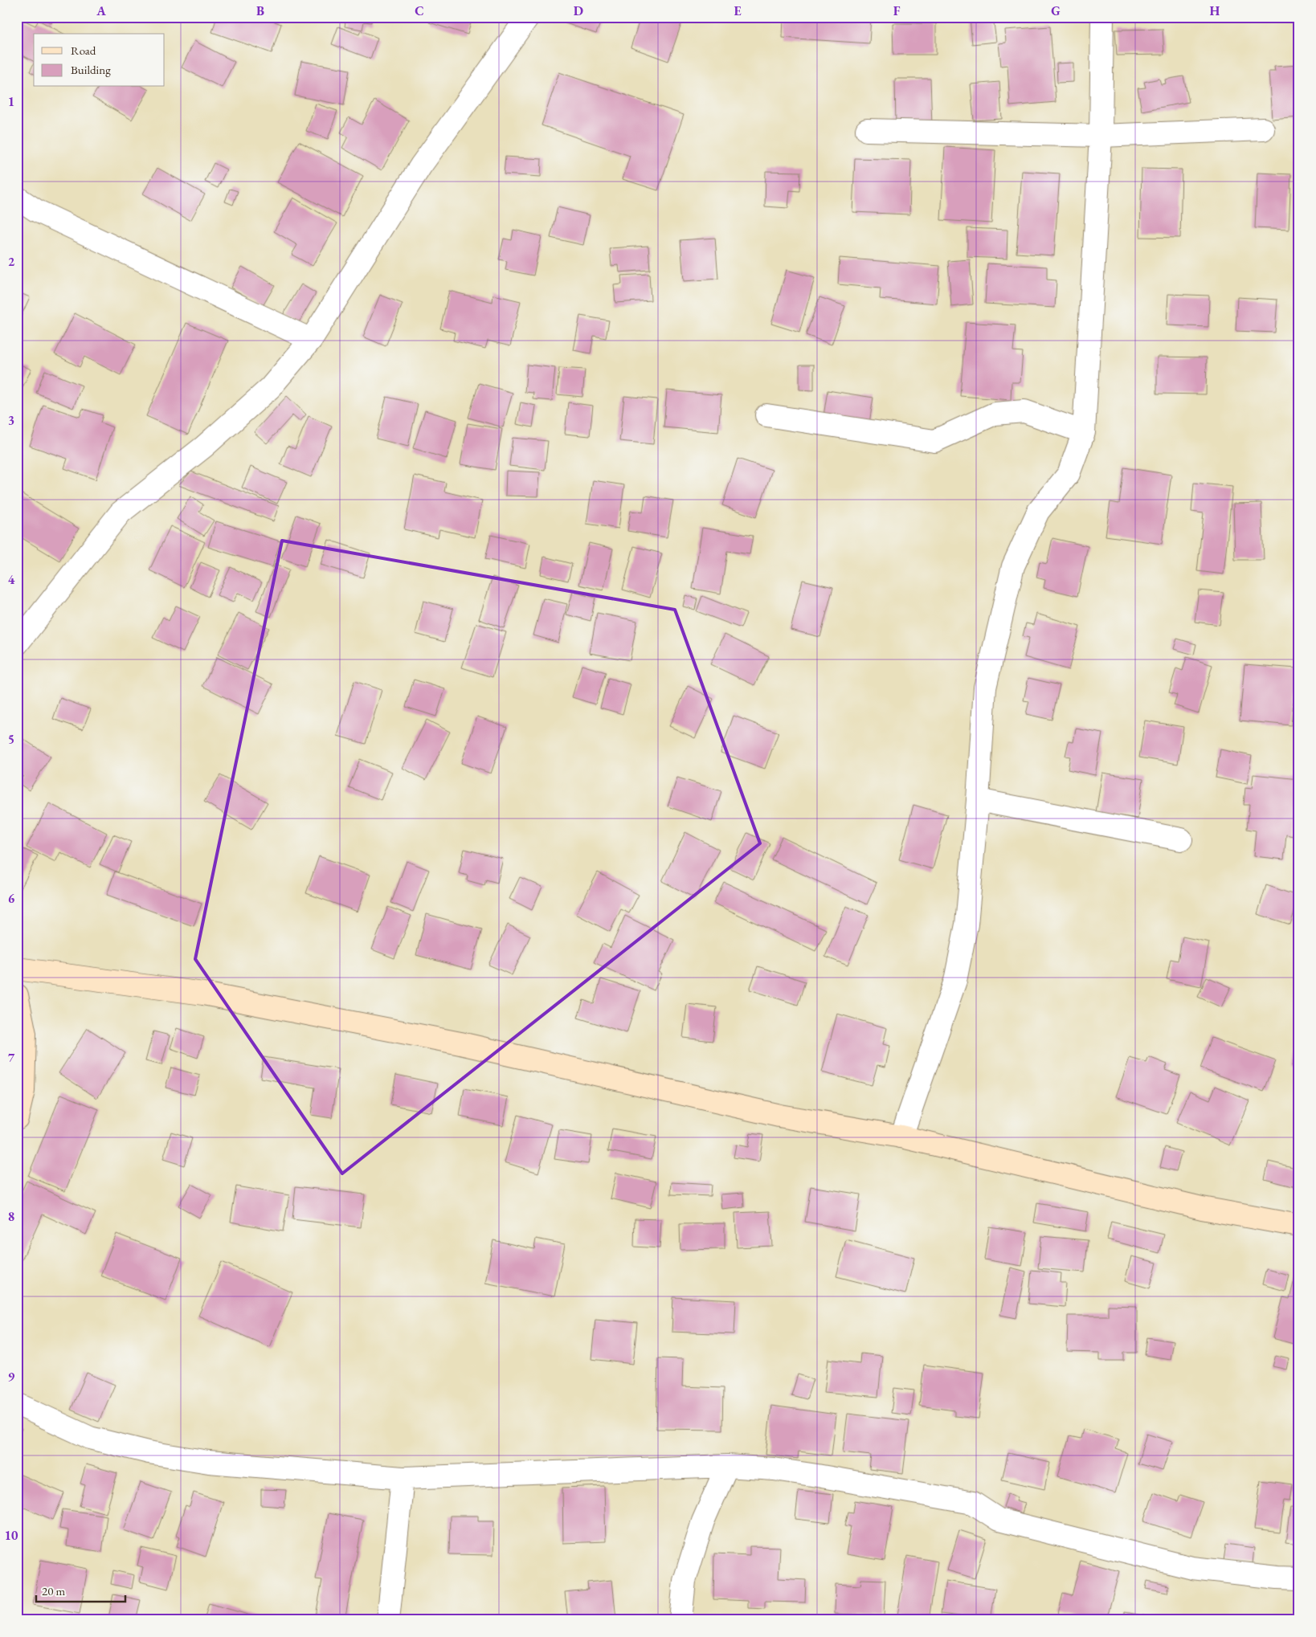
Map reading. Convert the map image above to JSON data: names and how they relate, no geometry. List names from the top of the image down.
{
  "legend": ["Road", "Building"],
  "scale_bar": "20 m",
  "grid": {
    "columns": [
      "A",
      "B",
      "C",
      "D",
      "E",
      "F",
      "G",
      "H"
    ],
    "rows": [
      "1",
      "2",
      "3",
      "4",
      "5",
      "6",
      "7",
      "8",
      "9",
      "10"
    ]
  }
}
